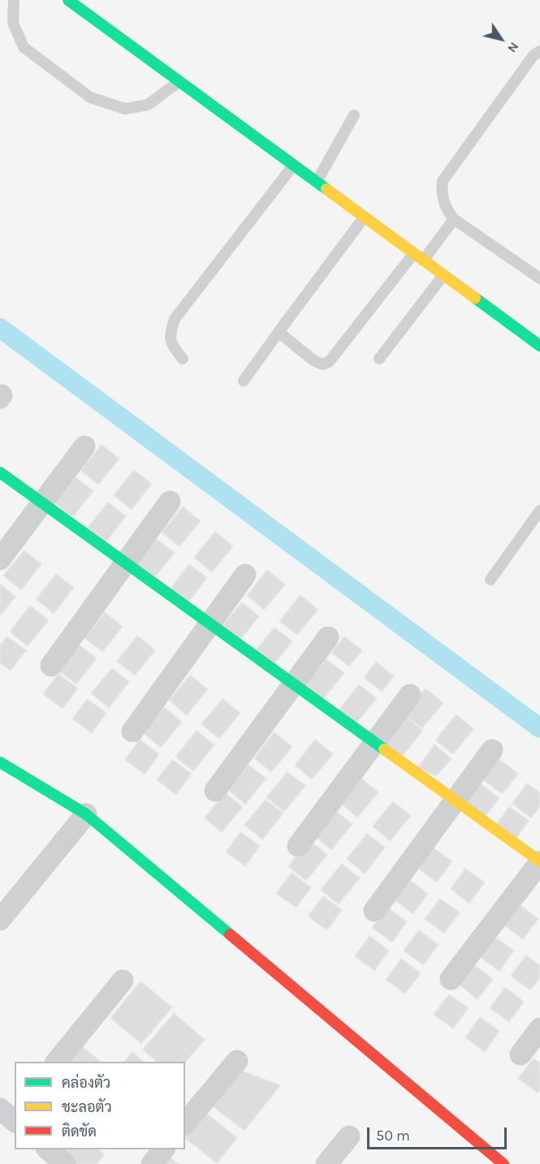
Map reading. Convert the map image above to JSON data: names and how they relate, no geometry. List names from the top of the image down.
{
  "legend": ["คล่องตัว", "ชะลอตัว", "ติดขัด"],
  "scale_bar": "50 m",
  "north": "bottom right"
}
